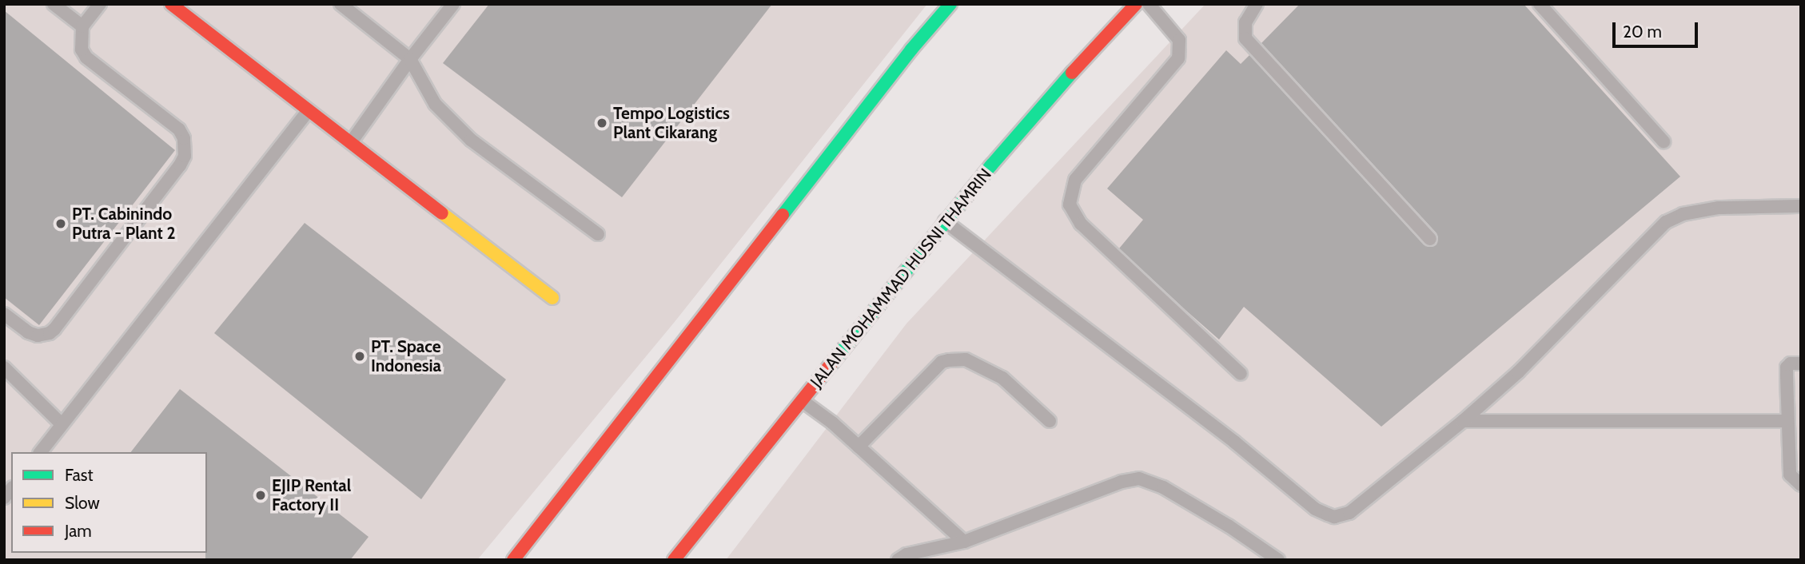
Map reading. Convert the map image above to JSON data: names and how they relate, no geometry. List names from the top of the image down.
{
  "streets": {
    "street": ["JALAN MOHAMMAD HUSNI THAMRIN"]
  },
  "places": [
    "Tempo Logistics Plant Cikarang",
    "PT. Cabinindo Putra - Plant 2",
    "PT. Space Indonesia",
    "EJIP Rental Factory II"
  ],
  "legend": ["Fast", "Slow", "Jam"],
  "scale_bar": "20 m"
}
